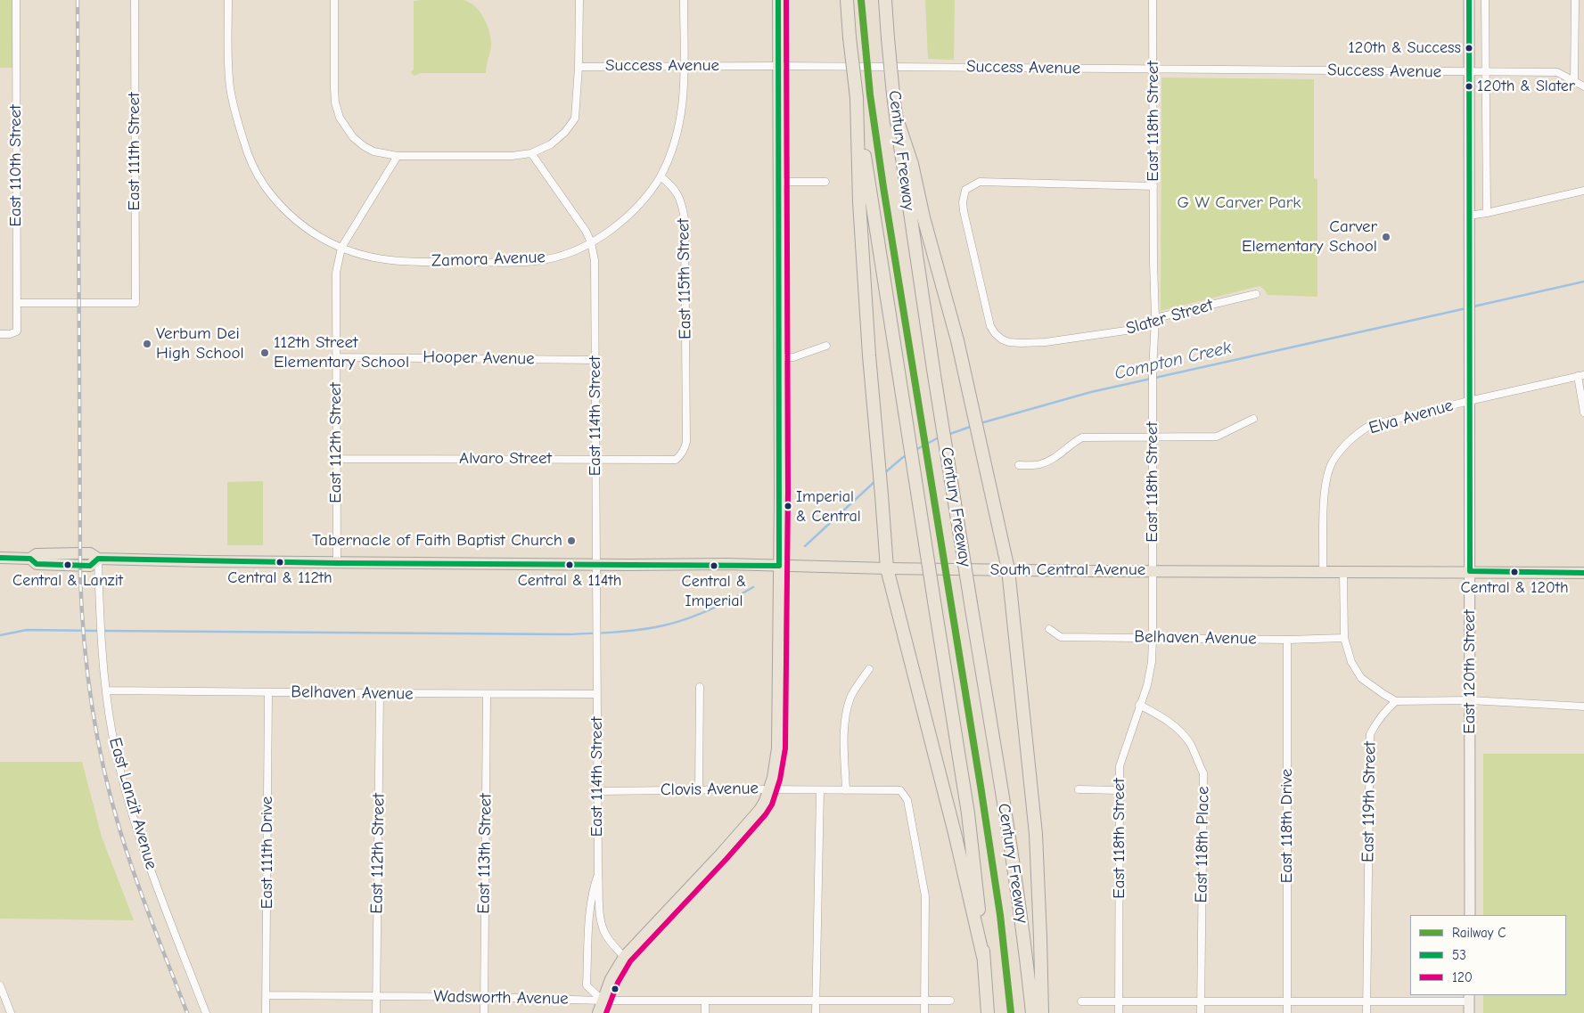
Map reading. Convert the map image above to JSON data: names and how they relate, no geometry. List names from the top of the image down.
{
  "streets": {
    "highway": ["Century Freeway"],
    "main road": ["South Central Avenue"],
    "street": [
      "Success Avenue",
      "East 118th Street",
      "East 111th Street",
      "East 110th Street",
      "Zamora Avenue",
      "East 115th Street",
      "Slater Street",
      "Hooper Avenue",
      "East 114th Street",
      "Elva Avenue",
      "East 112th Street",
      "Alvaro Street",
      "Belhaven Avenue",
      "East 120th Street",
      "Clovis Avenue",
      "East 119th Street",
      "East Lanzit Avenue",
      "East 118th Drive",
      "East 118th Place",
      "East 111th Drive",
      "East 113th Street",
      "Wadsworth Avenue"
    ]
  },
  "crossings": [
    ["Success Avenue", "East 118th Street"],
    ["Success Avenue", "East 120th Street"],
    ["East 118th Street", "Slater Street"],
    ["East 118th Street", "South Central Avenue"],
    ["East 118th Street", "Belhaven Avenue"],
    ["East 118th Street", "East 118th Place"],
    ["East 111th Street", "East 110th Street"],
    ["Zamora Avenue", "East 115th Street"],
    ["Zamora Avenue", "East 114th Street"],
    ["Zamora Avenue", "East 112th Street"],
    ["East 115th Street", "Alvaro Street"],
    ["Hooper Avenue", "East 114th Street"],
    ["Hooper Avenue", "East 112th Street"],
    ["East 114th Street", "Alvaro Street"],
    ["East 114th Street", "South Central Avenue"],
    ["East 114th Street", "Belhaven Avenue"],
    ["East 114th Street", "Clovis Avenue"],
    ["East 114th Street", "Wadsworth Avenue"],
    ["Elva Avenue", "South Central Avenue"],
    ["Elva Avenue", "East 120th Street"],
    ["East 112th Street", "Alvaro Street"],
    ["East 112th Street", "South Central Avenue"],
    ["East 112th Street", "Belhaven Avenue"],
    ["East 112th Street", "Wadsworth Avenue"],
    ["South Central Avenue", "East 120th Street"],
    ["South Central Avenue", "East Lanzit Avenue"],
    ["Belhaven Avenue", "East Lanzit Avenue"],
    ["Belhaven Avenue", "East 118th Drive"],
    ["Belhaven Avenue", "East 111th Drive"],
    ["Belhaven Avenue", "East 113th Street"],
    ["Clovis Avenue", "Wadsworth Avenue"],
    ["East 111th Drive", "Wadsworth Avenue"],
    ["East 113th Street", "Wadsworth Avenue"]
  ],
  "water": ["Compton Creek"],
  "parks": ["G W Carver Park"],
  "places": [
    "120th & Success",
    "120th & Slater",
    "Carver Elementary School",
    "Verbum Dei High School",
    "112th Street Elementary School",
    "Imperial & Central",
    "Tabernacle of Faith Baptist Church",
    "Central & 112th",
    "Central & Lanzit",
    "Central & 114th",
    "Central & Imperial",
    "Central & 120th"
  ],
  "lines": ["rail line C", "transit line 53", "transit line 120"],
  "legend": ["Railway C", "53", "120"]
}
